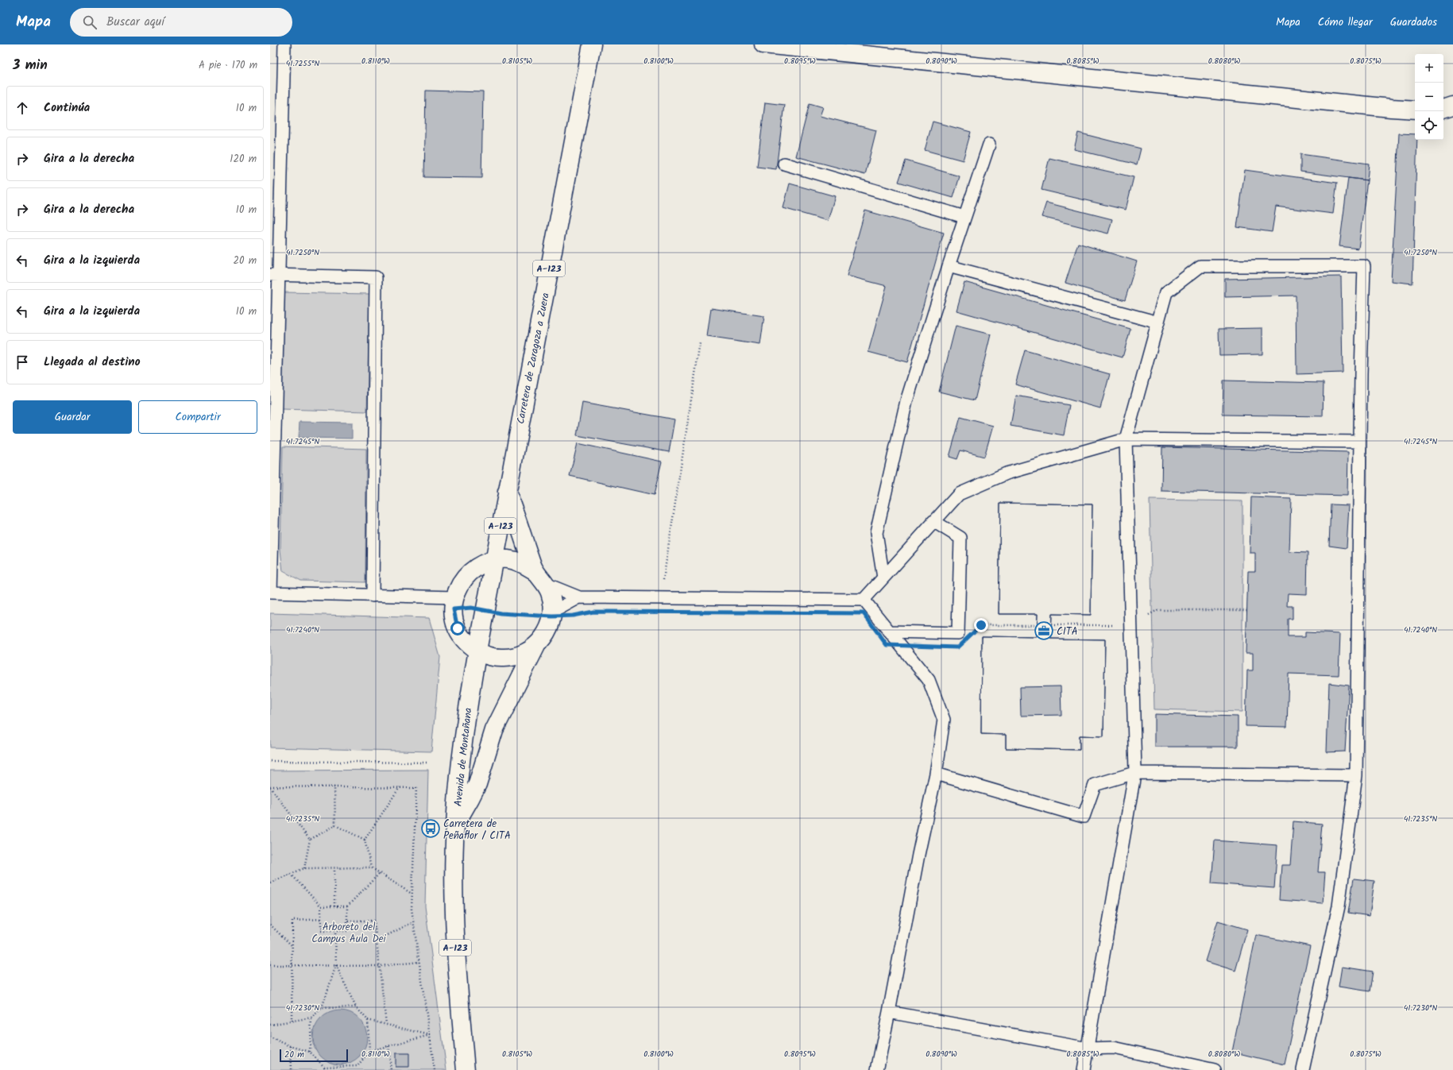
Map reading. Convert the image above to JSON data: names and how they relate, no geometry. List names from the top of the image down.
{
  "streets": {
    "main road": ["A-123", "Carretera de Zaragoza a Zuera", "Avenida de Montañana"]
  },
  "crossings": [
    ["Carretera de Zaragoza a Zuera", "Avenida de Montañana"]
  ],
  "parks": ["Arboreto del Campus Aula Dei"],
  "places": {
    "office": ["CITA"],
    "bus stop": ["Carretera de Peñaflor / CITA"]
  },
  "scale_bar": "20 m",
  "page": {
    "header": "Mapa",
    "search": "Buscar aquí",
    "nav": ["Mapa", "Cómo llegar", "Guardados"],
    "heading": ["3 min", "A pie · 170 m"],
    "map_buttons": ["+", "−"],
    "list": [
      ["Continúa", "10 m"],
      ["Gira a la derecha", "120 m"],
      ["Gira a la derecha", "10 m"],
      ["Gira a la izquierda", "20 m"],
      ["Gira a la izquierda", "10 m"],
      "Llegada al destino"
    ],
    "buttons": ["Guardar", "Compartir"],
    "scale": "20 m"
  },
  "coordinates": [
    "0.8110°W",
    "0.8105°W",
    "0.8100°W",
    "0.8095°W",
    "0.8090°W",
    "0.8085°W",
    "0.8080°W",
    "0.8075°W",
    "41.7255°N",
    "41.7250°N",
    "41.7245°N",
    "41.7240°N",
    "41.7235°N",
    "41.7230°N"
  ]
}
